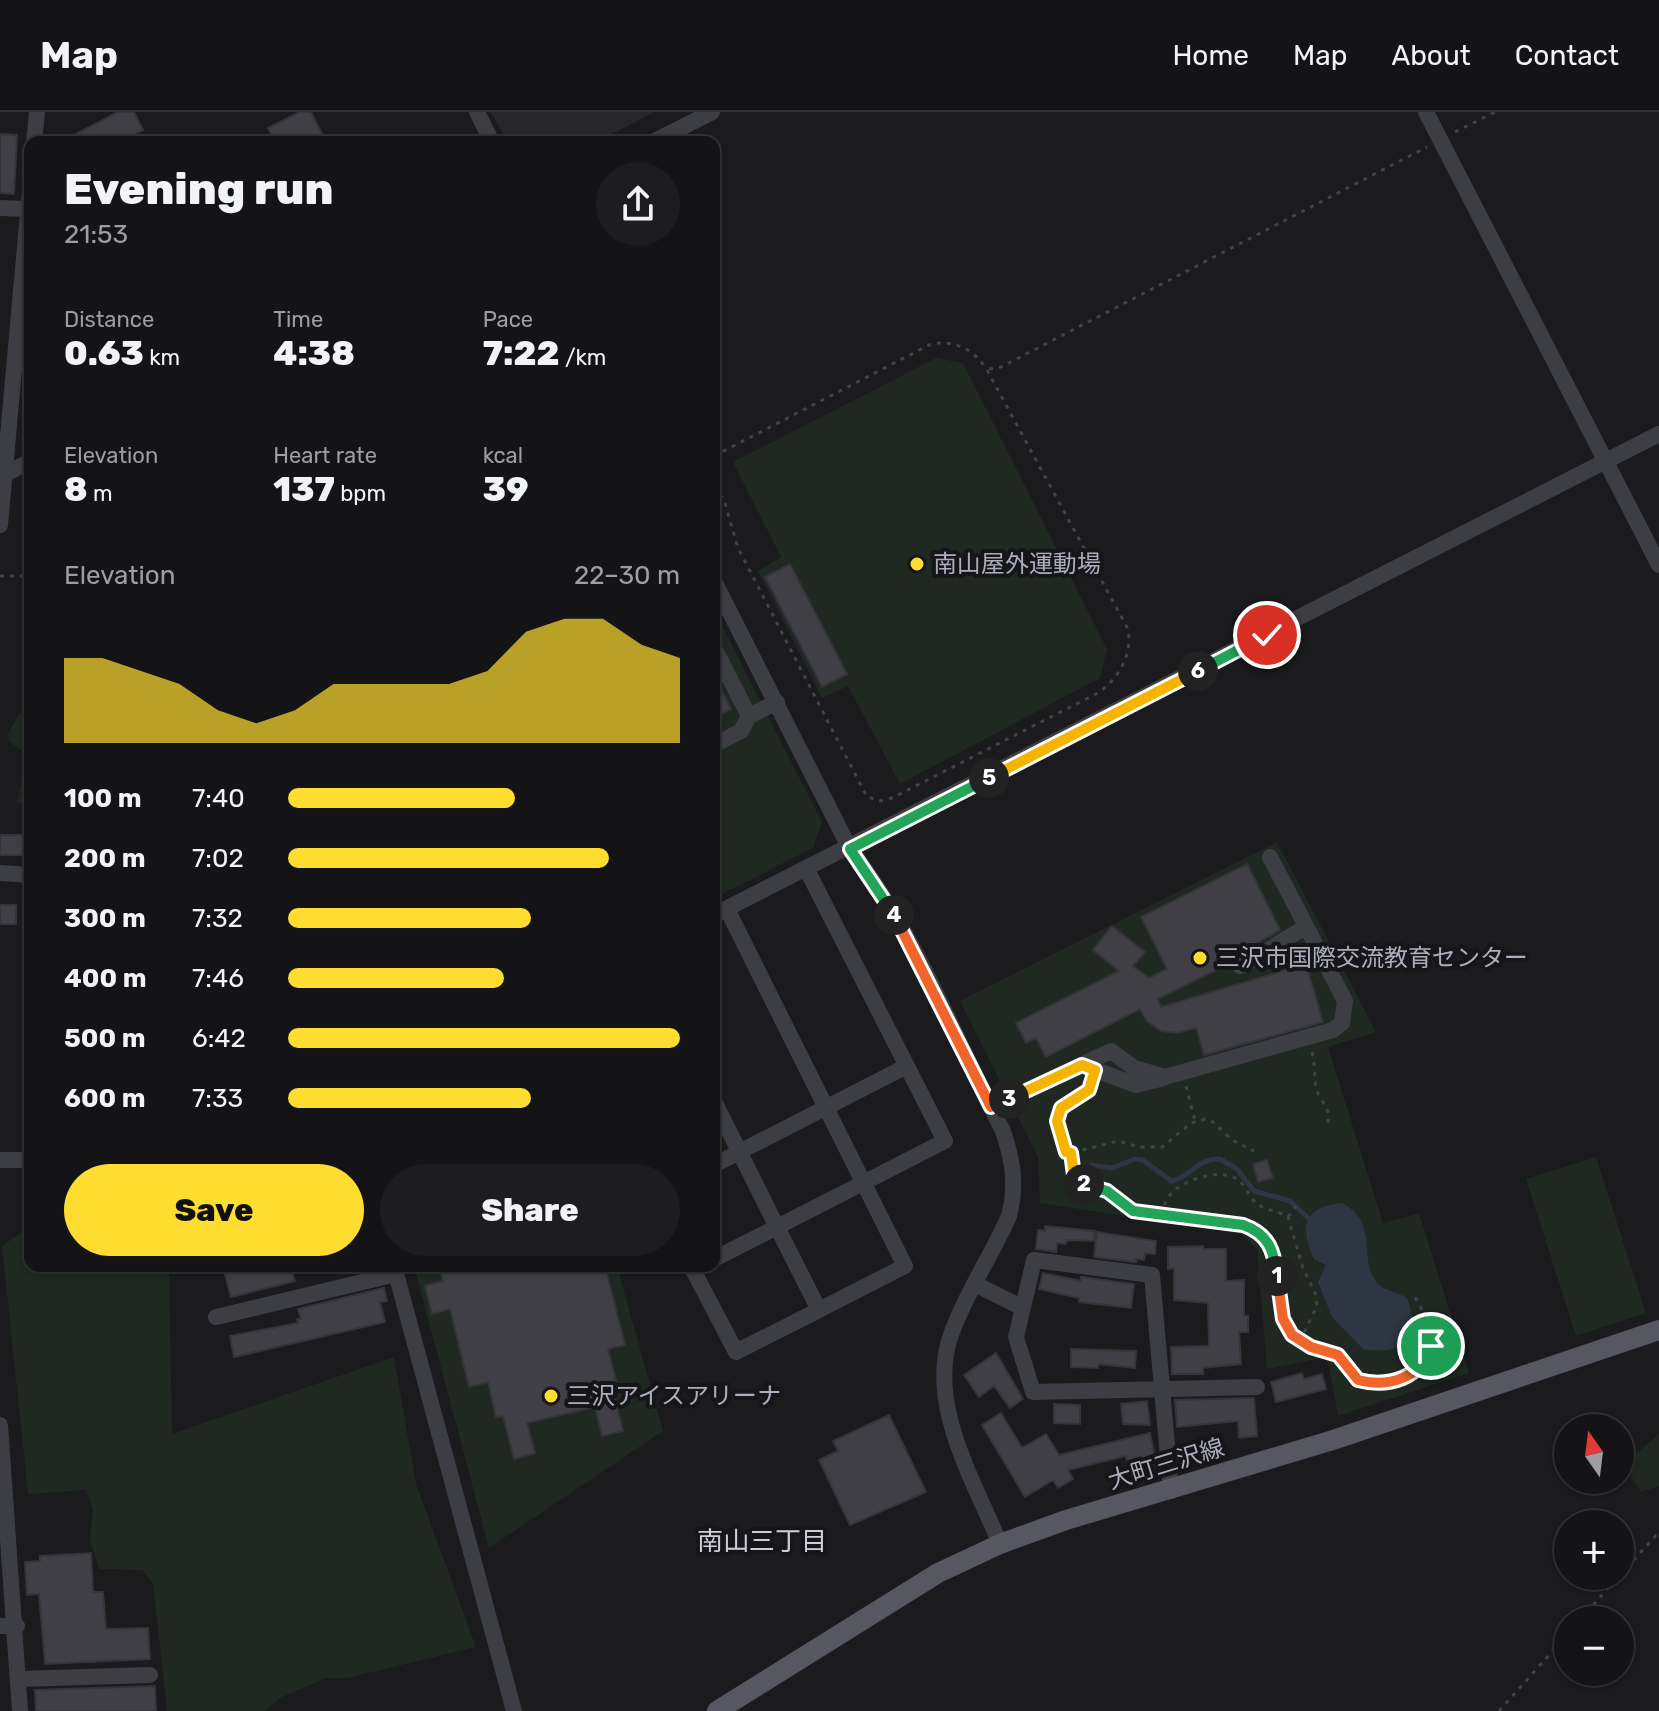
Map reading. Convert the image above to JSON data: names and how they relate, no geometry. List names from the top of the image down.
{
  "streets": {
    "main road": ["大町三沢線"]
  },
  "districts": ["南山三丁目"],
  "places": ["南山屋外運動場", "三沢市国際交流教育センター", "三沢アイスアリーナ"],
  "north": "top",
  "page": {
    "header": "Map",
    "nav": [
      "Home",
      "Map",
      "About",
      "Contact"
    ],
    "heading": ["Evening run", "21:53"],
    "stats": [
      ["Distance", "0.63 km"],
      ["Time", "4:38"],
      ["Pace", "7:22 /km"],
      ["Elevation", "8 m"],
      ["Heart rate", "137 bpm"],
      ["kcal", "39"]
    ],
    "chart": ["Elevation", "22–30 m"],
    "pins": [
      "6",
      "5",
      "4",
      "3",
      "2",
      "1"
    ],
    "list": [
      {
        "name": "100 m",
        "note": "7:40"
      },
      {
        "name": "200 m",
        "note": "7:02"
      },
      {
        "name": "300 m",
        "note": "7:32"
      },
      {
        "name": "400 m",
        "note": "7:46"
      },
      {
        "name": "500 m",
        "note": "6:42"
      },
      {
        "name": "600 m",
        "note": "7:33"
      }
    ],
    "buttons": ["Save", "Share"],
    "map_buttons": ["+", "−"]
  }
}
